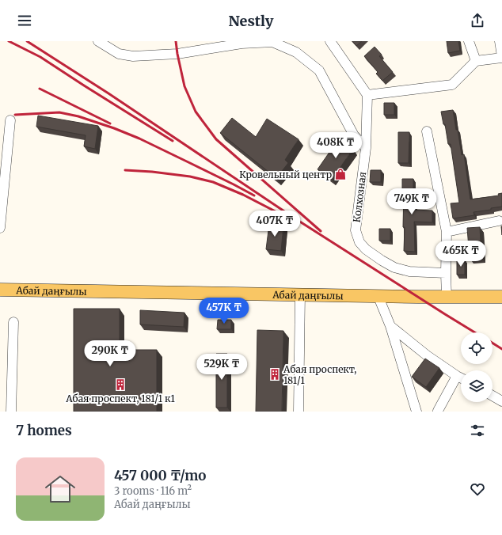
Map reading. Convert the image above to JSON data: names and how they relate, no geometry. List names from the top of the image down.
{
  "streets": {
    "main road": ["Абай даңғылы"],
    "street": ["Колхозная"]
  },
  "places": {
    "shop": ["Кровельный центр"],
    "building": ["Абая проспект, 181/1", "Абая проспект, 181/1 к1"]
  },
  "page": {
    "header": "Nestly",
    "price": [
      "408K ₸",
      "749K ₸",
      "407K ₸",
      "465K ₸",
      "457K ₸",
      "290K ₸",
      "529K ₸"
    ],
    "heading": "7 homes",
    "list": [
      {
        "name": "457 000 ₸/mo",
        "note": "3 rooms · 116 m² · Абай даңғылы"
      }
    ]
  }
}
